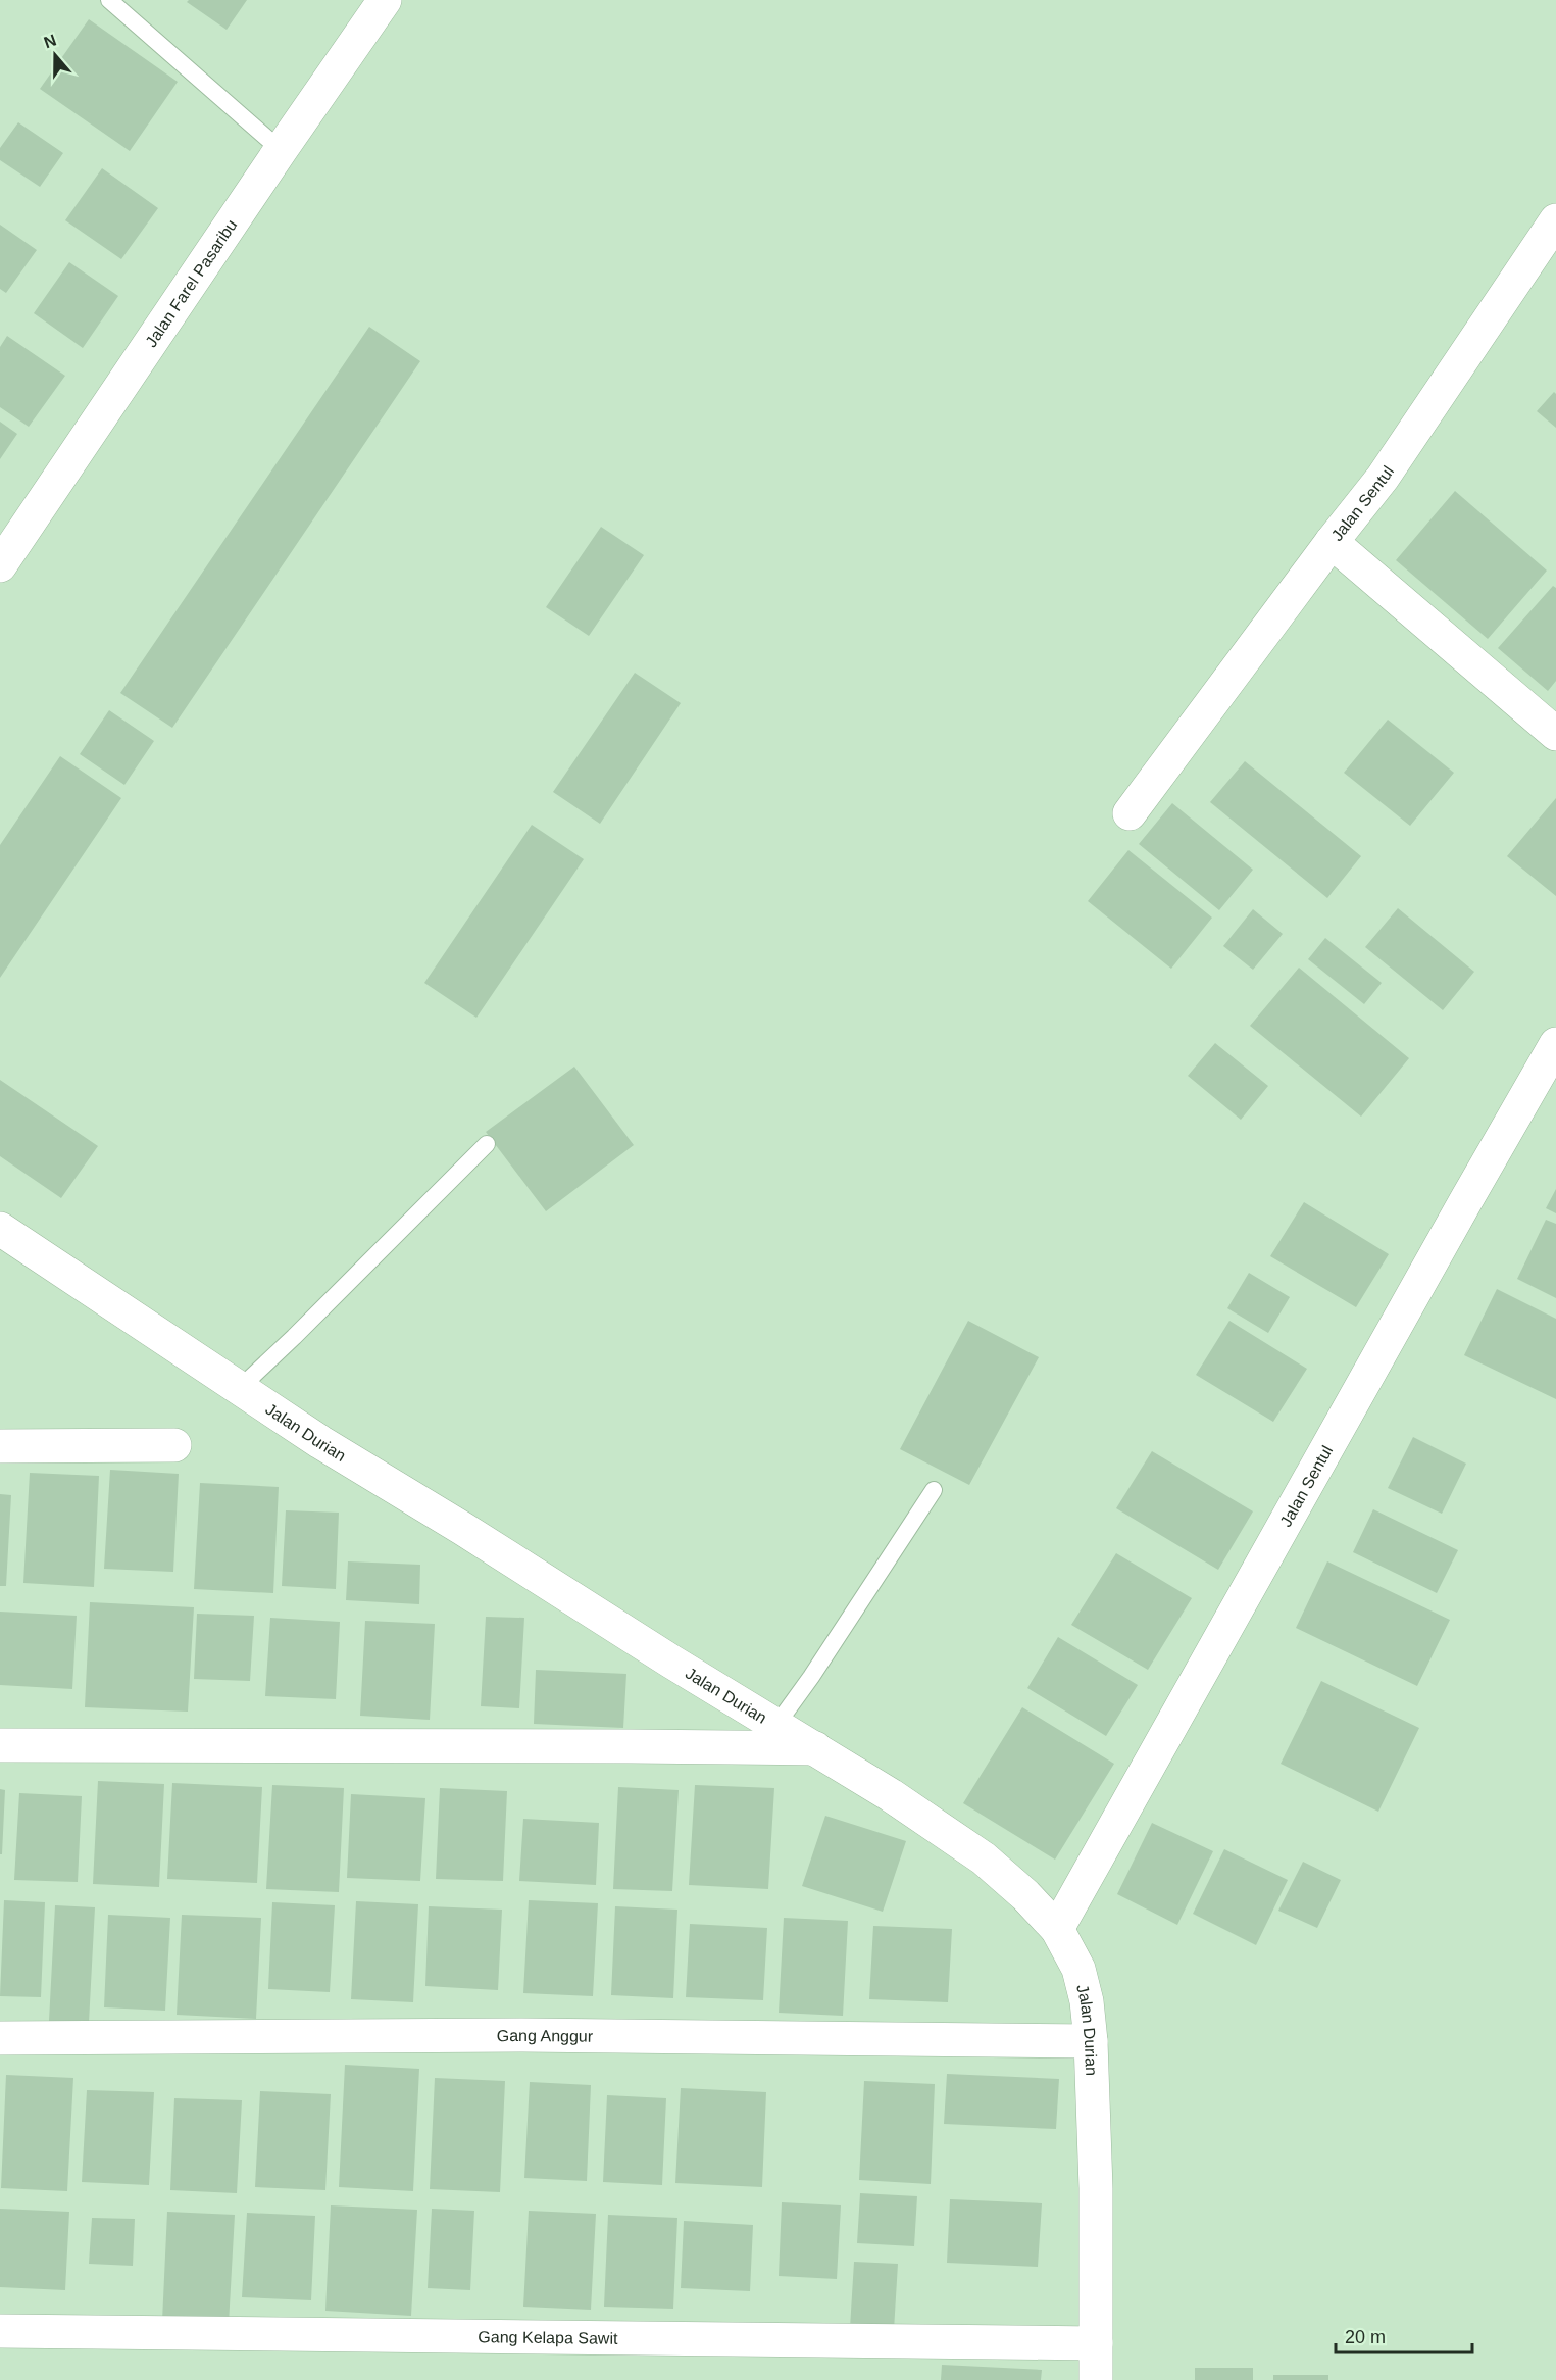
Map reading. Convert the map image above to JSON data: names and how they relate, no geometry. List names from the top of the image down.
{
  "streets": {
    "street": [
      "Jalan Farel Pasaribu",
      "Jalan Sentul",
      "Jalan Durian",
      "Gang Anggur",
      "Gang Kelapa Sawit"
    ]
  },
  "crossings": [
    ["Jalan Sentul", "Jalan Durian"],
    ["Jalan Durian", "Gang Anggur"],
    ["Jalan Durian", "Gang Kelapa Sawit"]
  ],
  "scale_bar": "20 m",
  "north": "top"
}
